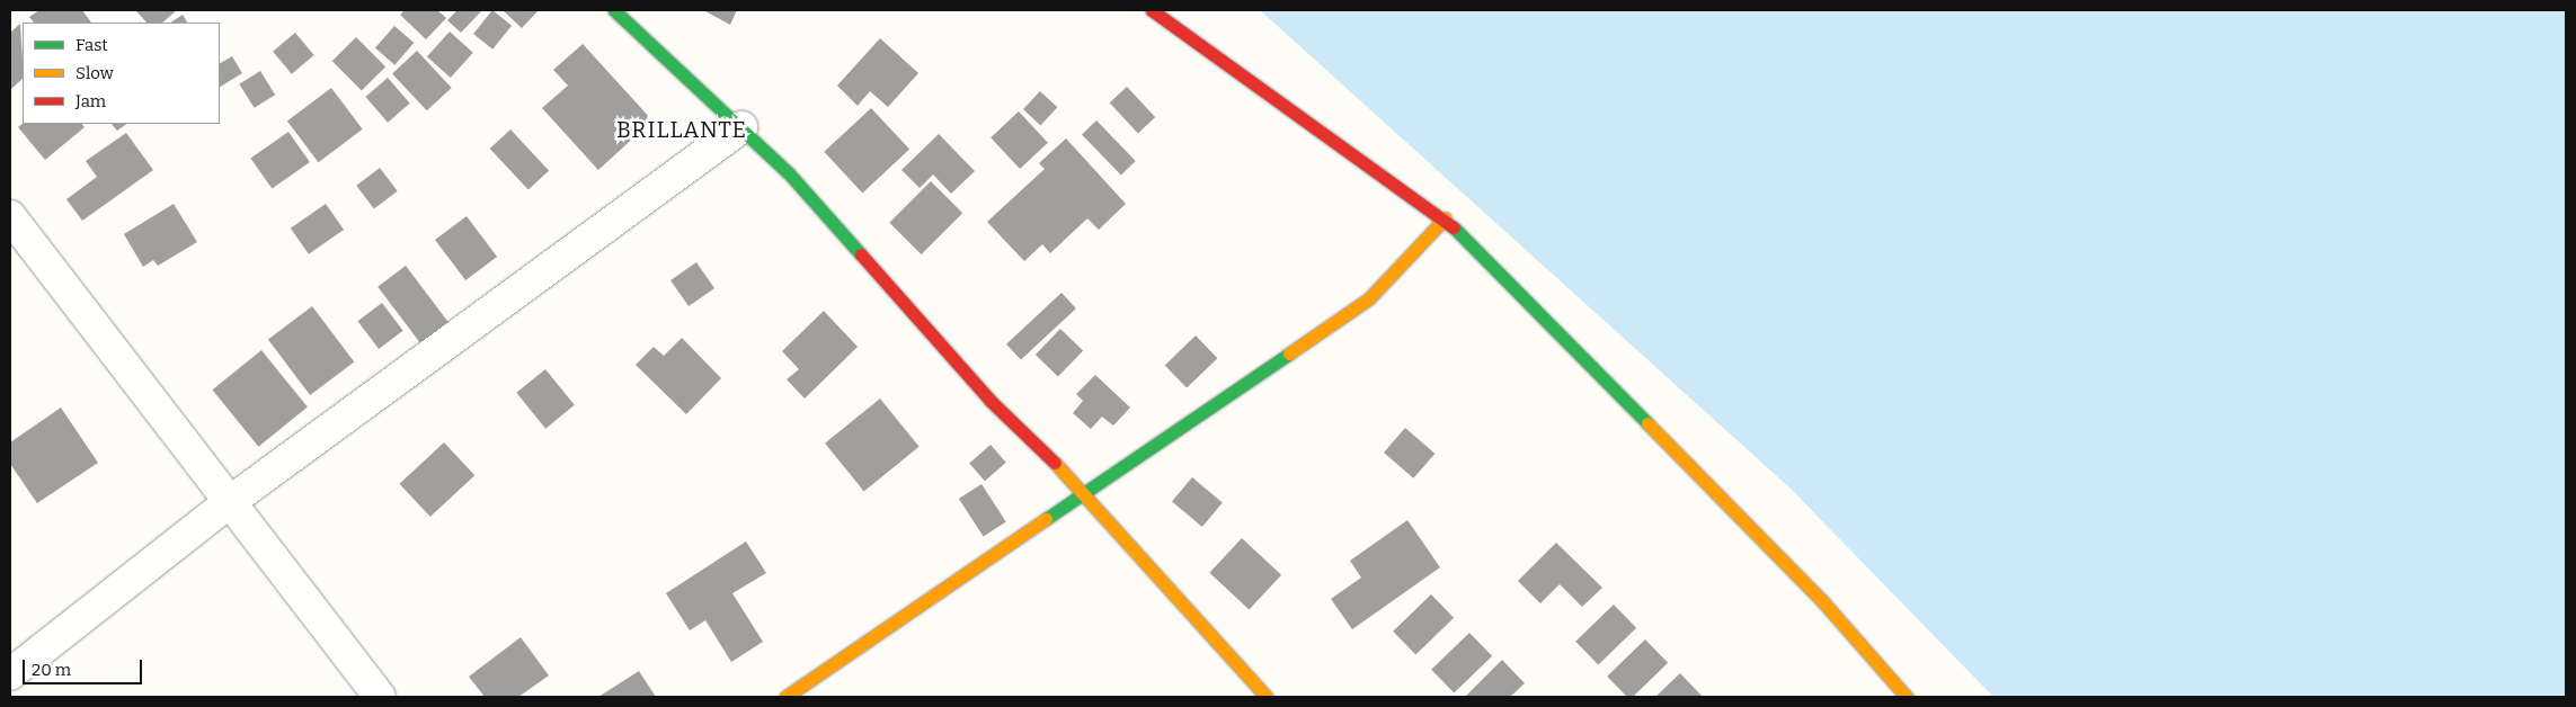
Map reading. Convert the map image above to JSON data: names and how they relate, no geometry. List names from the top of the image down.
{
  "districts": ["BRILLANTE"],
  "legend": ["Fast", "Slow", "Jam"],
  "scale_bar": "20 m"
}
